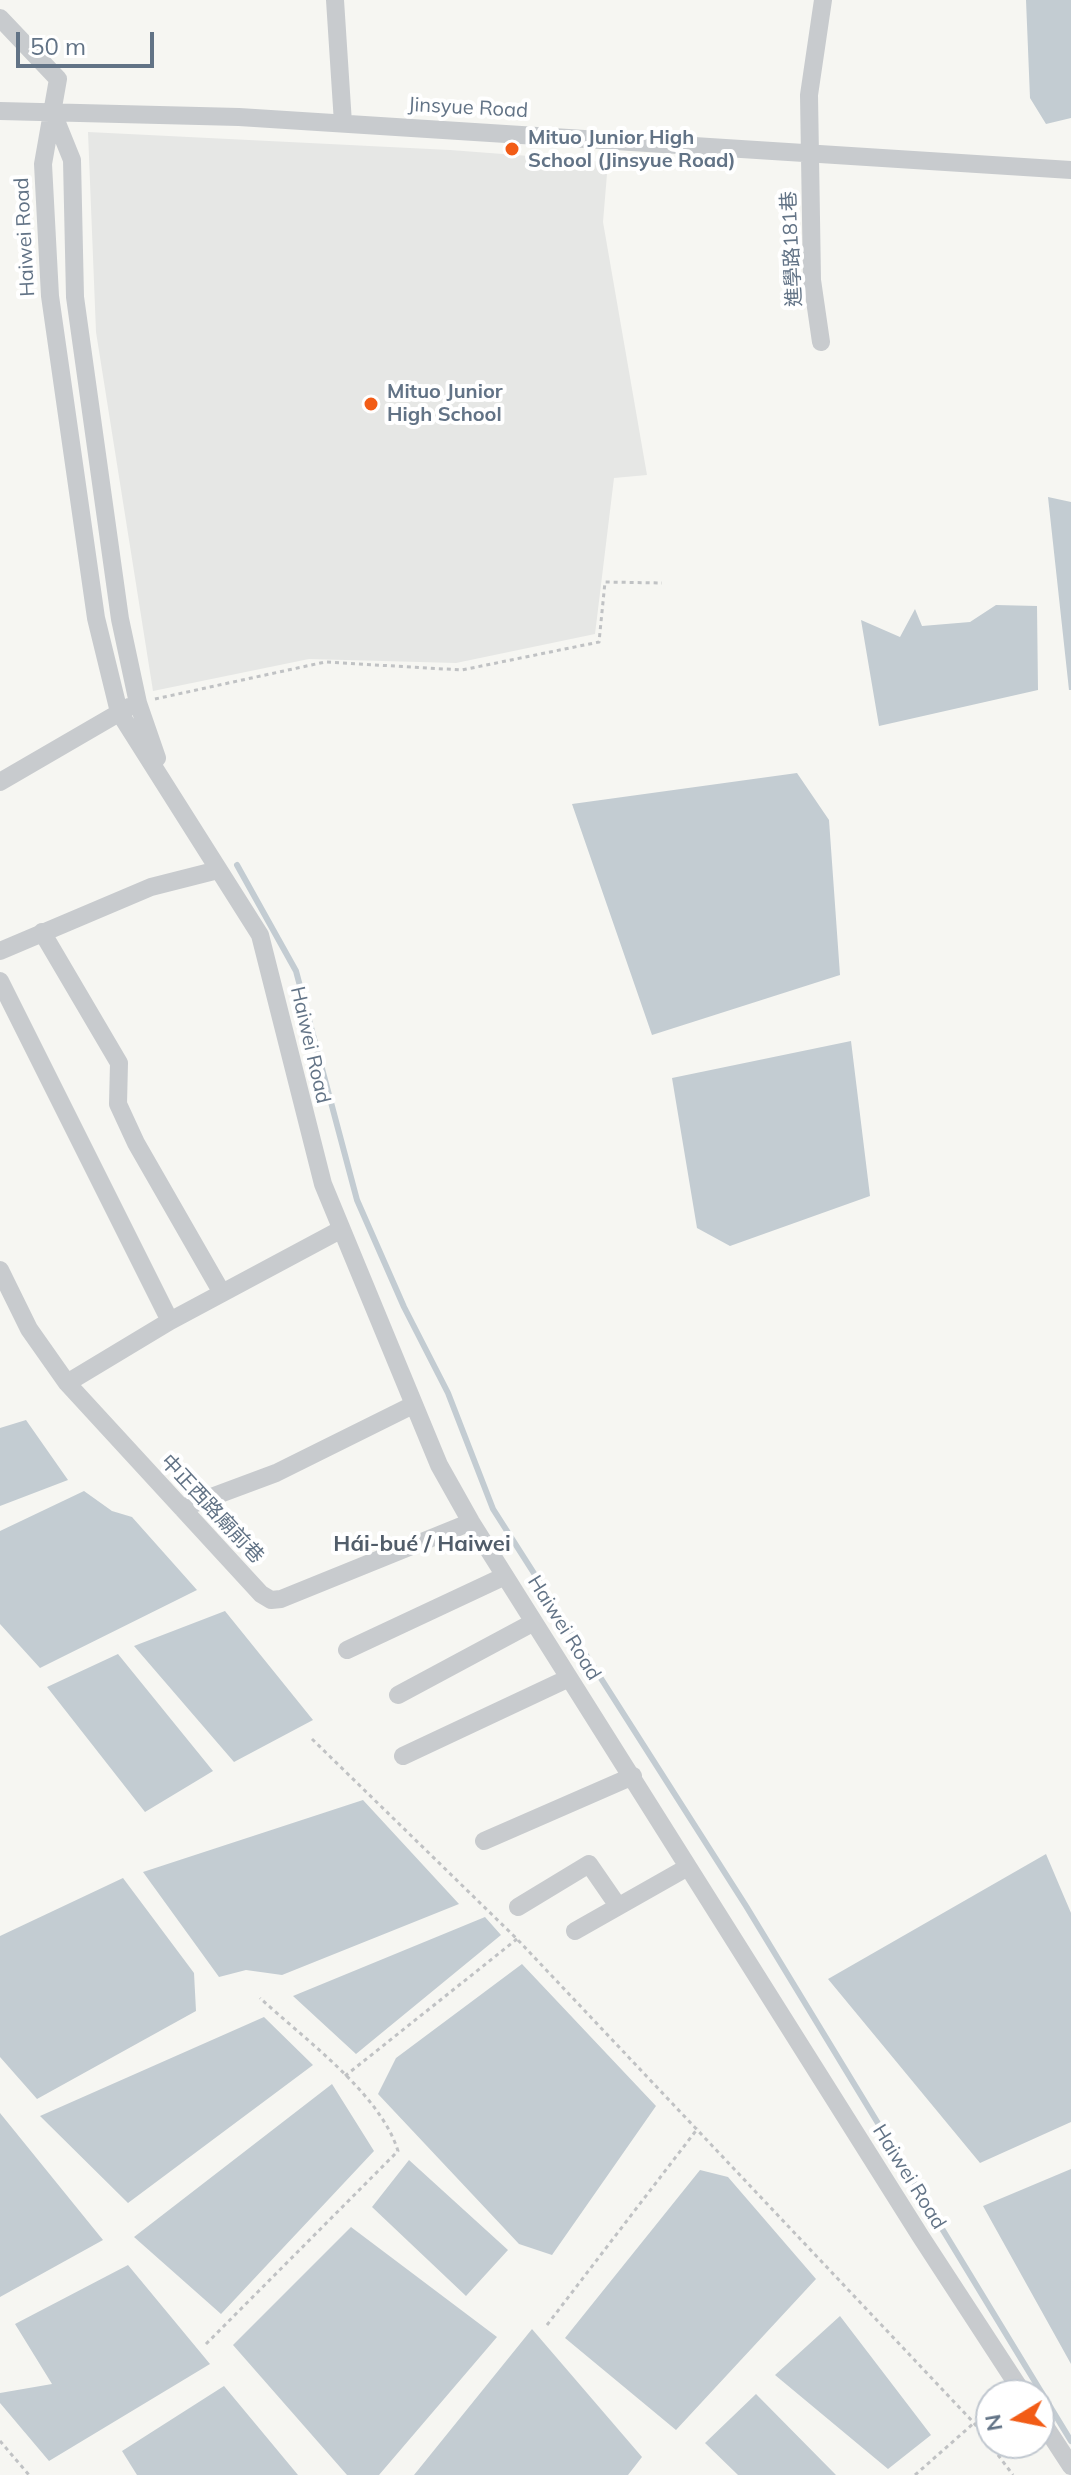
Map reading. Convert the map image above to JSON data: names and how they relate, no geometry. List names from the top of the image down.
{
  "streets": {
    "street": [
      "Jinsyue Road",
      "Haiwei Road",
      "進學路181巷",
      "中正西路廟前巷"
    ]
  },
  "crossings": [
    ["Jinsyue Road", "Haiwei Road"],
    ["Jinsyue Road", "進學路181巷"],
    ["Haiwei Road", "中正西路廟前巷"]
  ],
  "districts": ["Hái-bué / Haiwei"],
  "places": ["Mituo Junior High School (Jinsyue Road)", "Mituo Junior High School"],
  "scale_bar": "50 m",
  "north": "left"
}
